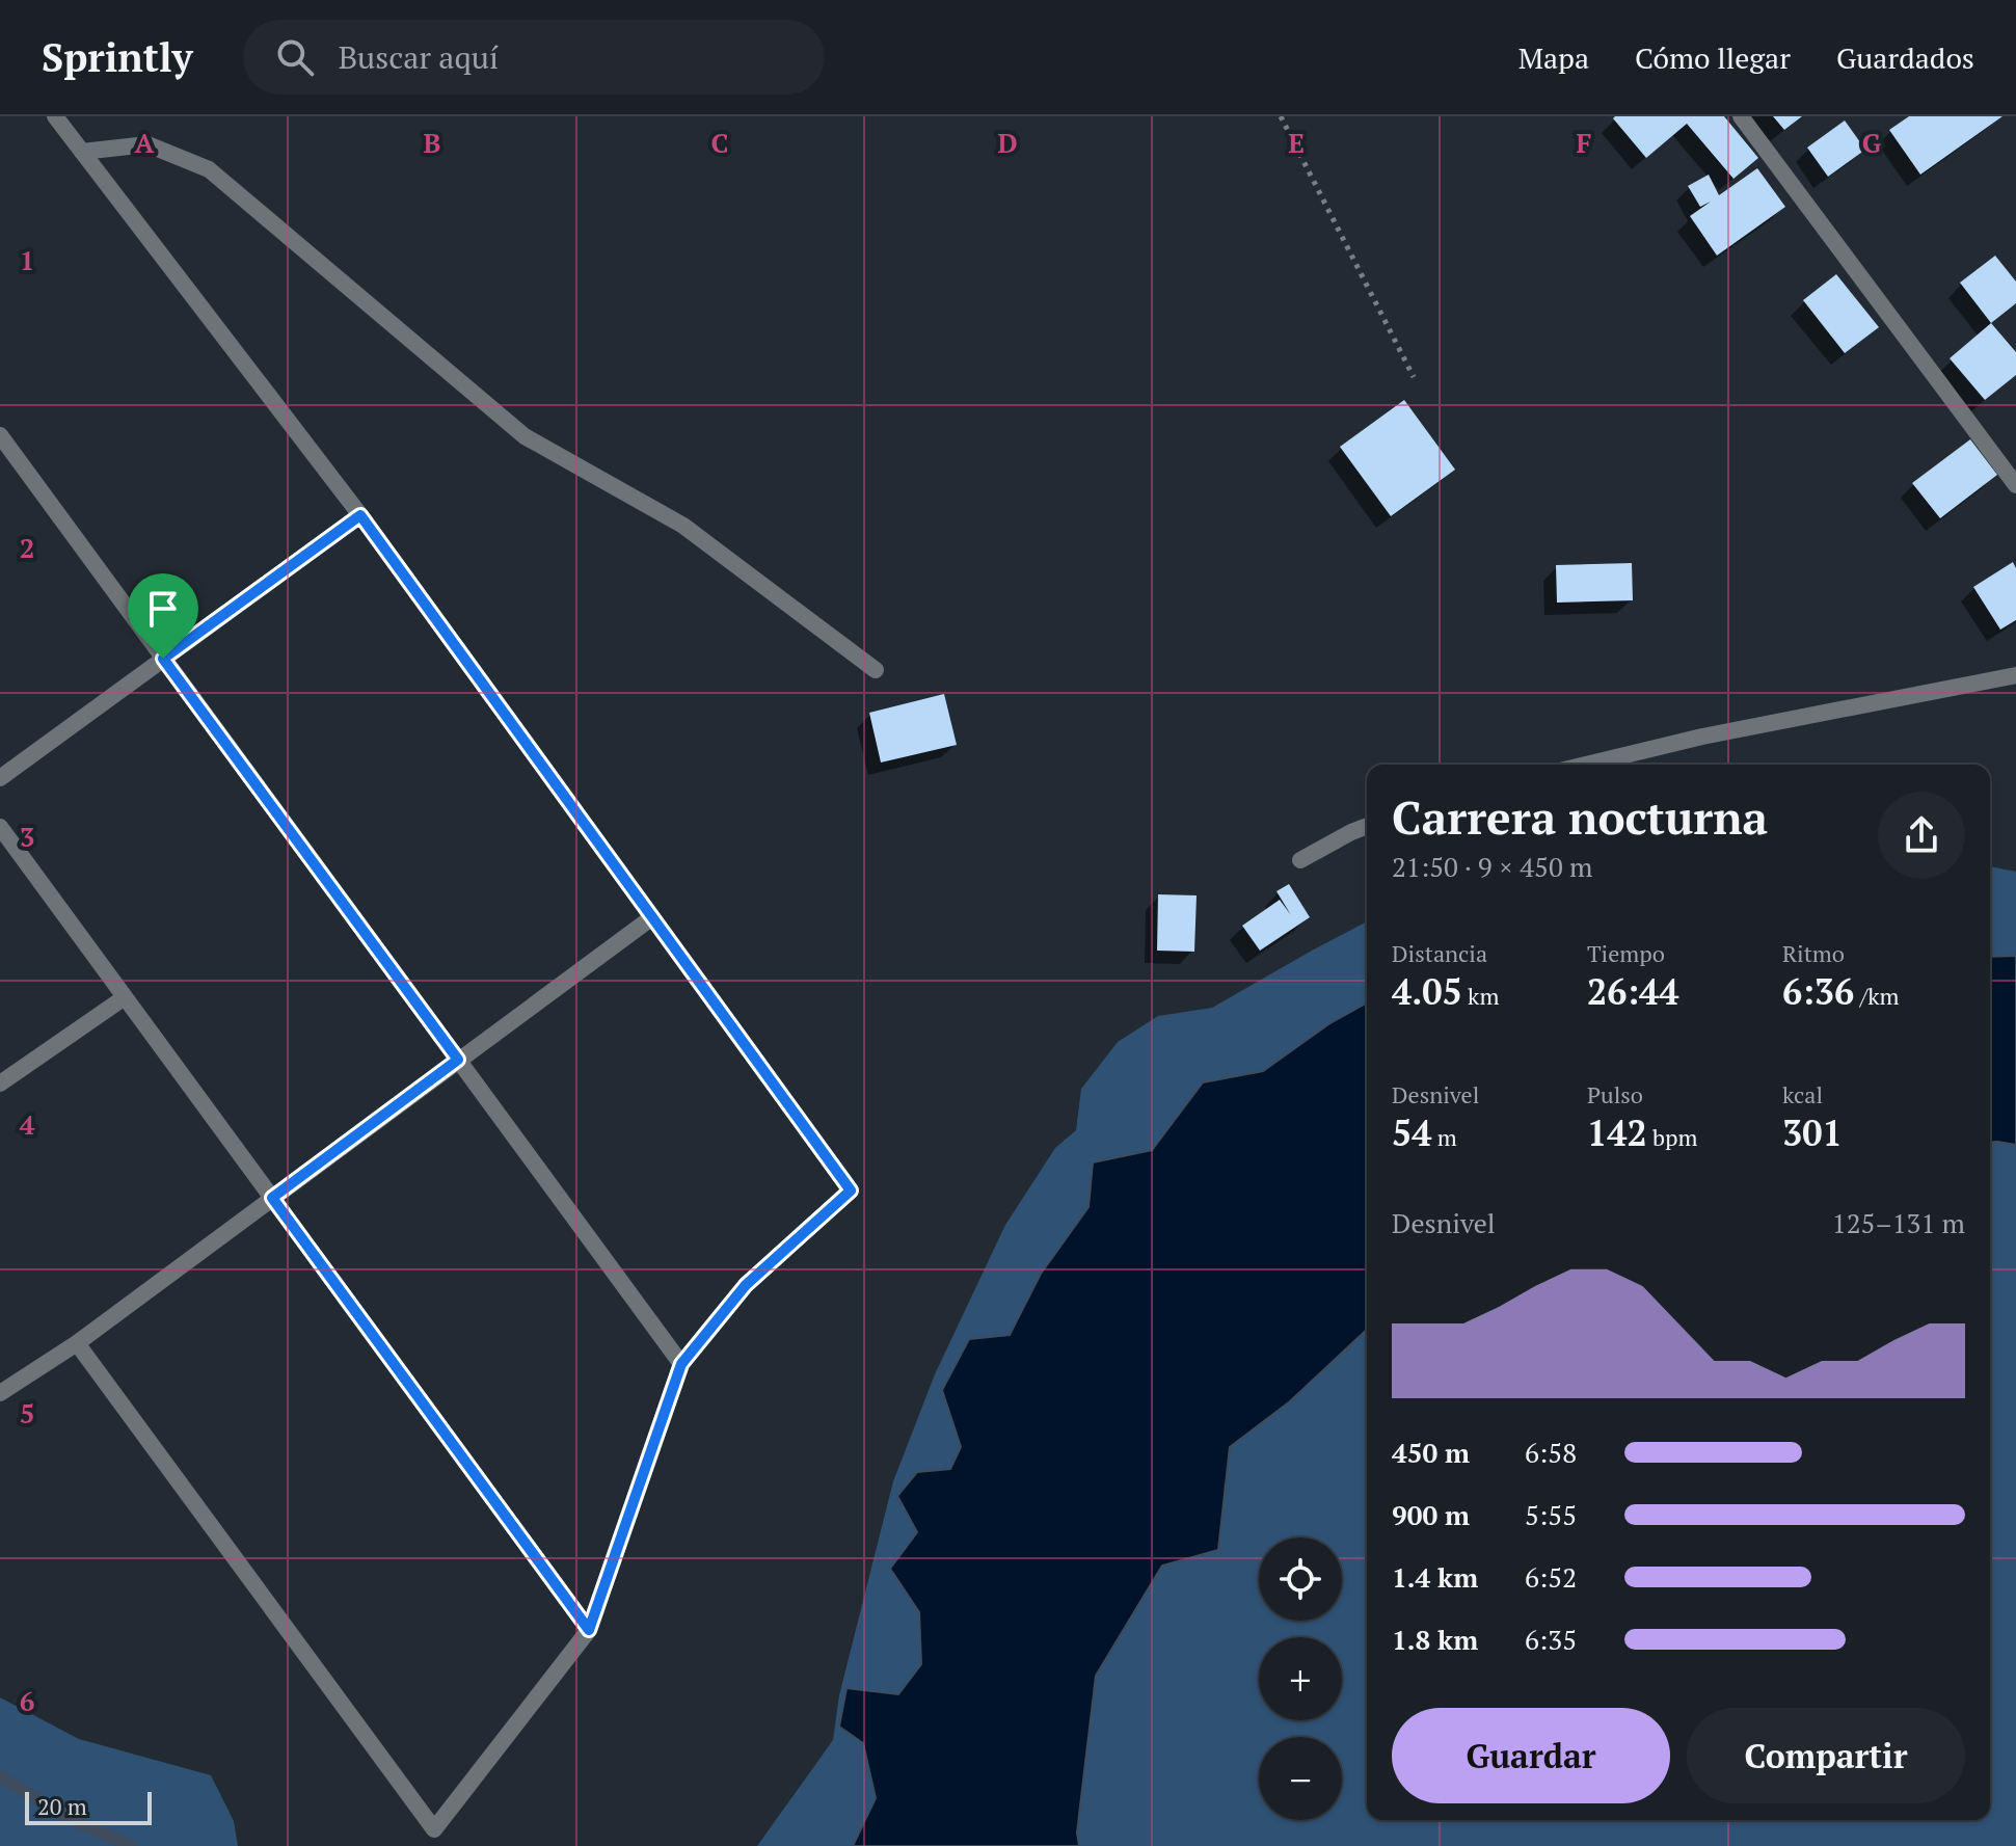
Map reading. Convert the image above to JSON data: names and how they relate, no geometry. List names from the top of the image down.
{
  "scale_bar": "20 m",
  "page": {
    "header": "Sprintly",
    "search": "Buscar aquí",
    "nav": ["Mapa", "Cómo llegar", "Guardados"],
    "heading": ["Carrera nocturna", "21:50 · 9 × 450 m"],
    "stats": [
      ["Distancia", "4.05 km"],
      ["Tiempo", "26:44"],
      ["Ritmo", "6:36 /km"],
      ["Desnivel", "54 m"],
      ["Pulso", "142 bpm"],
      ["kcal", "301"]
    ],
    "chart": ["Desnivel", "125–131 m"],
    "list": [
      {
        "name": "450 m",
        "note": "6:58"
      },
      {
        "name": "900 m",
        "note": "5:55"
      },
      {
        "name": "1.4 km",
        "note": "6:52"
      },
      {
        "name": "1.8 km",
        "note": "6:35"
      }
    ],
    "map_buttons": ["+", "−"],
    "buttons": ["Guardar", "Compartir"],
    "scale": "20 m"
  },
  "grid": {
    "columns": [
      "A",
      "B",
      "C",
      "D",
      "E",
      "F",
      "G"
    ],
    "rows": [
      "1",
      "2",
      "3",
      "4",
      "5",
      "6"
    ]
  }
}
